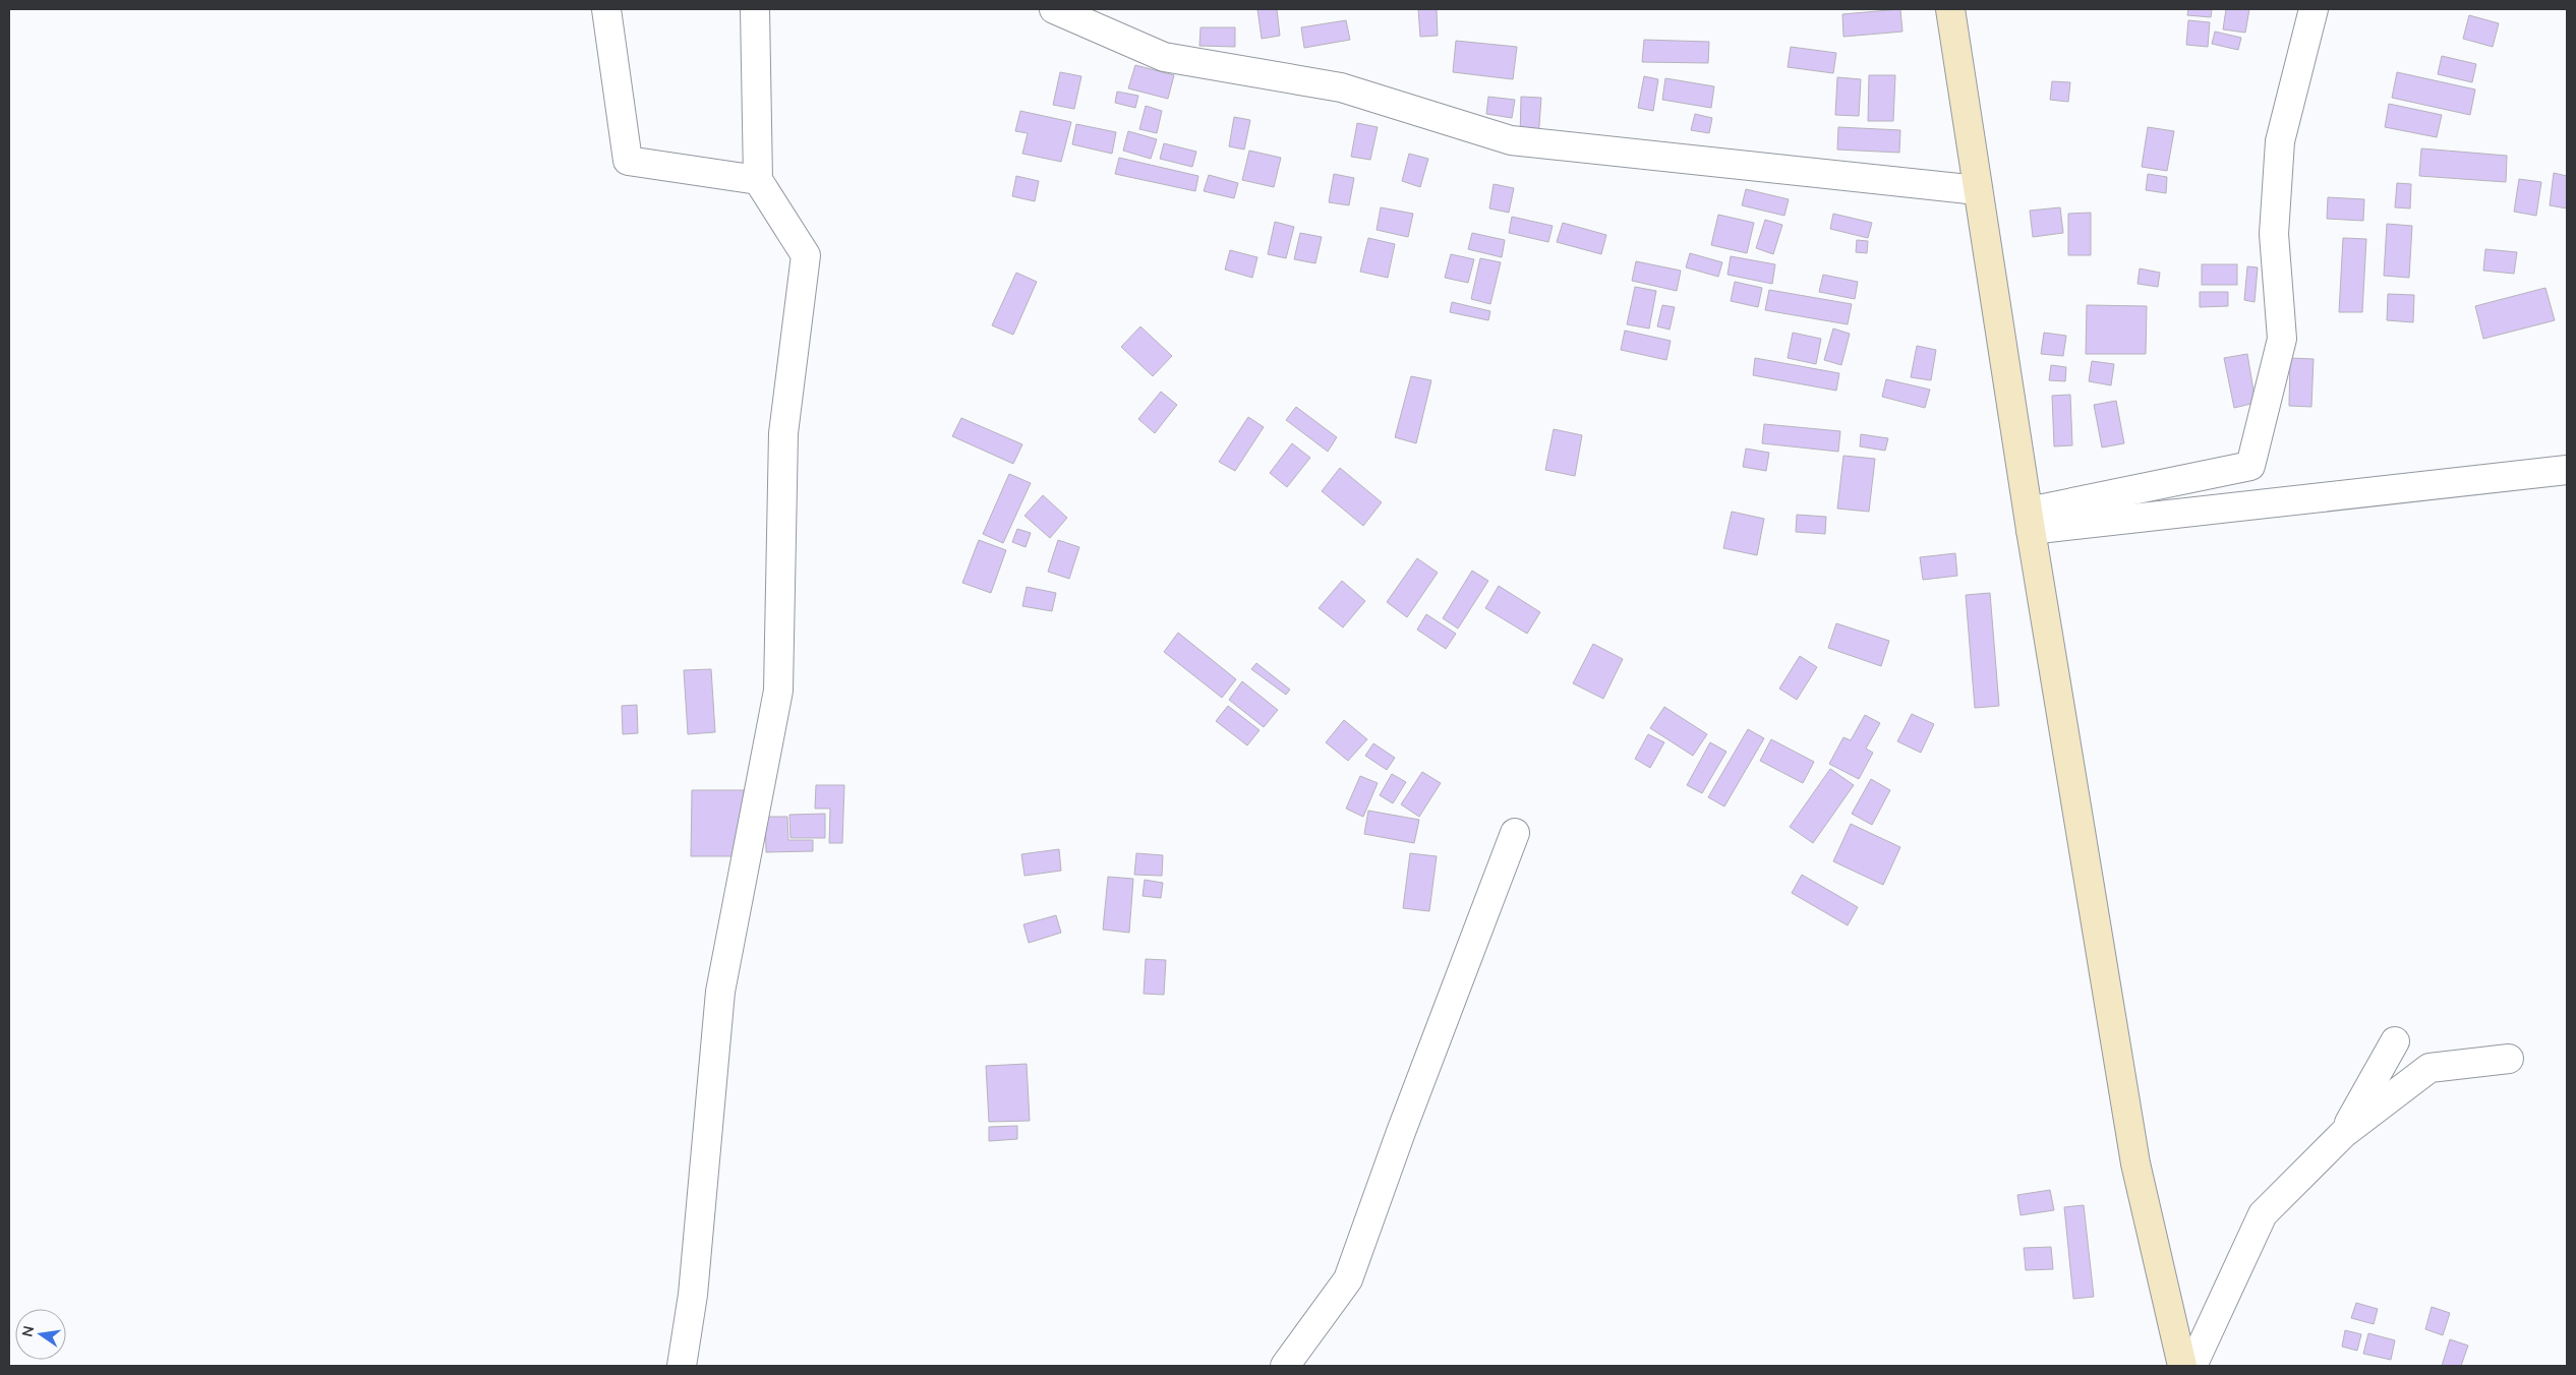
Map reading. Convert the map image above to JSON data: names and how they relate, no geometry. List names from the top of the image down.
{
  "north": "left"
}
